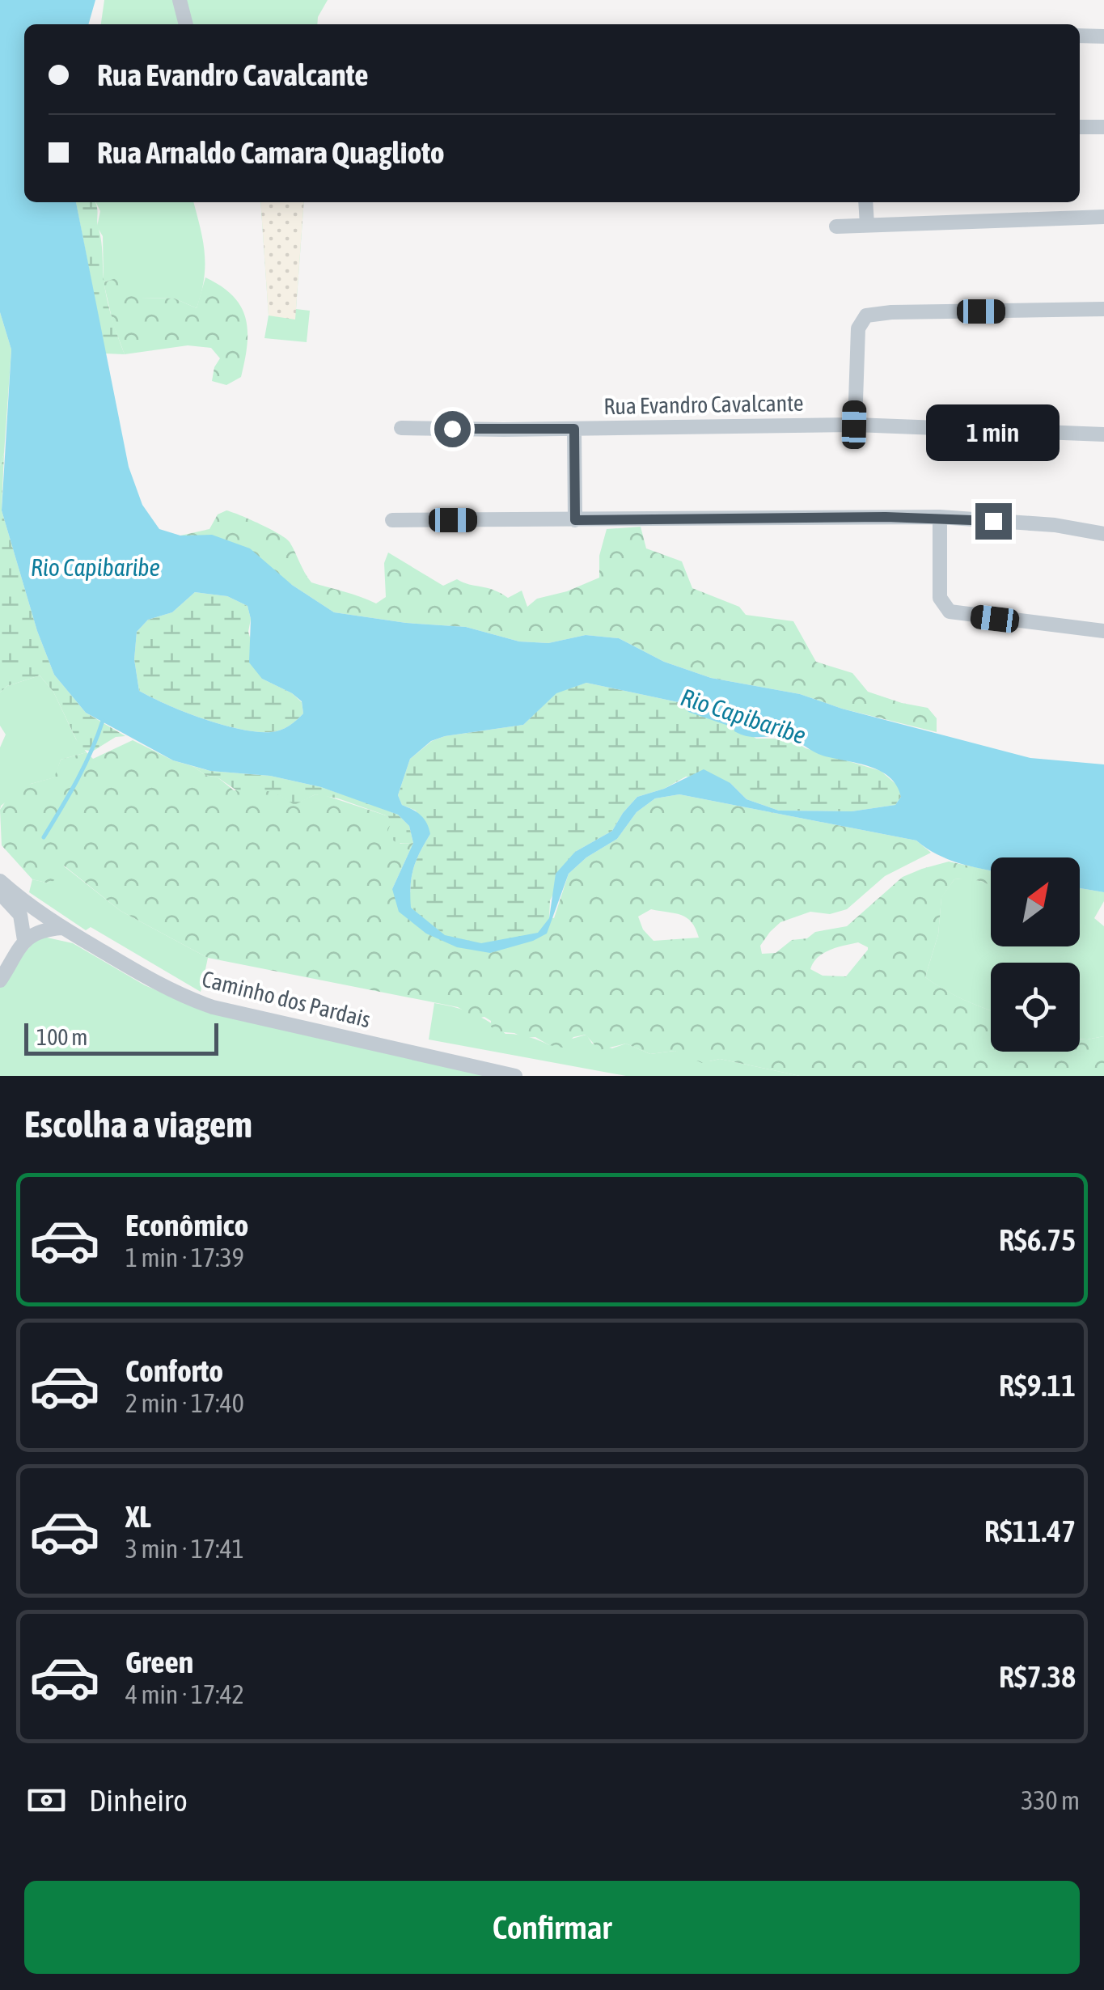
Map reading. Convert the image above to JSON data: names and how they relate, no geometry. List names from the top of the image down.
{
  "streets": {
    "street": ["Rua Evandro Cavalcante", "Caminho dos Pardais"]
  },
  "water": ["Rio Capibaribe"],
  "scale_bar": "100 m",
  "north": "top right",
  "page": {
    "banner": ["Rua Evandro Cavalcante", "Rua Arnaldo Camara Quaglioto"],
    "bubble": "1 min",
    "scale": "100 m",
    "heading": "Escolha a viagem",
    "list": [
      {
        "name": "Econômico",
        "note": "1 min · 17:39",
        "value": "R$6.75"
      },
      {
        "name": "Conforto",
        "note": "2 min · 17:40",
        "value": "R$9.11"
      },
      {
        "name": "XL",
        "note": "3 min · 17:41",
        "value": "R$11.47"
      },
      {
        "name": "Green",
        "note": "4 min · 17:42",
        "value": "R$7.38"
      }
    ],
    "pay": ["Dinheiro", "330 m"],
    "buttons": "Confirmar"
  }
}
